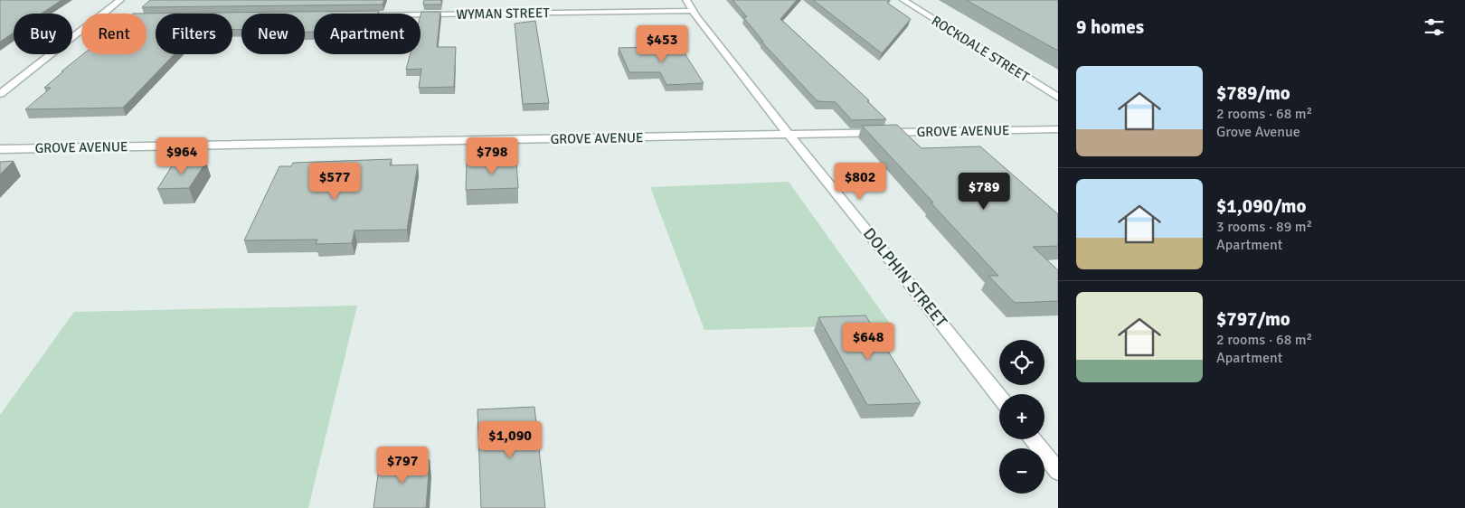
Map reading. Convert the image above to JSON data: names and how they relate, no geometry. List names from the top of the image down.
{
  "streets": {
    "street": [
      "WYMAN STREET",
      "ROCKDALE STREET",
      "GROVE AVENUE",
      "DOLPHIN STREET"
    ]
  },
  "crossings": [
    ["WYMAN STREET", "DOLPHIN STREET"],
    ["GROVE AVENUE", "DOLPHIN STREET"]
  ],
  "page": {
    "heading": "9 homes",
    "chip": [
      "Buy",
      "Rent",
      "Filters",
      "New",
      "Apartment"
    ],
    "price": [
      "$453",
      "$964",
      "$798",
      "$577",
      "$802",
      "$789",
      "$648",
      "$1,090",
      "$797"
    ],
    "list": [
      {
        "name": "$789/mo",
        "note": "2 rooms · 68 m² · Grove Avenue"
      },
      {
        "name": "$1,090/mo",
        "note": "3 rooms · 89 m² · Apartment"
      },
      {
        "name": "$797/mo",
        "note": "2 rooms · 68 m² · Apartment"
      }
    ],
    "map_buttons": ["+", "−"]
  }
}
